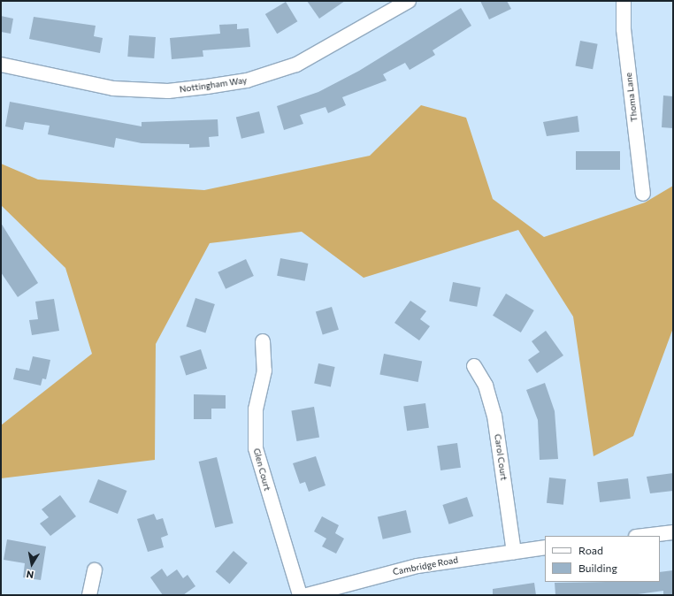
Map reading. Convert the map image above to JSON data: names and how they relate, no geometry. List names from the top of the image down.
{
  "streets": {
    "street": [
      "Nottingham Way",
      "Thoma Lane",
      "Carol Court",
      "Glen Court",
      "Cambridge Road"
    ]
  },
  "crossings": [
    ["Carol Court", "Cambridge Road"]
  ],
  "legend": ["Road", "Building"],
  "north": "bottom"
}
